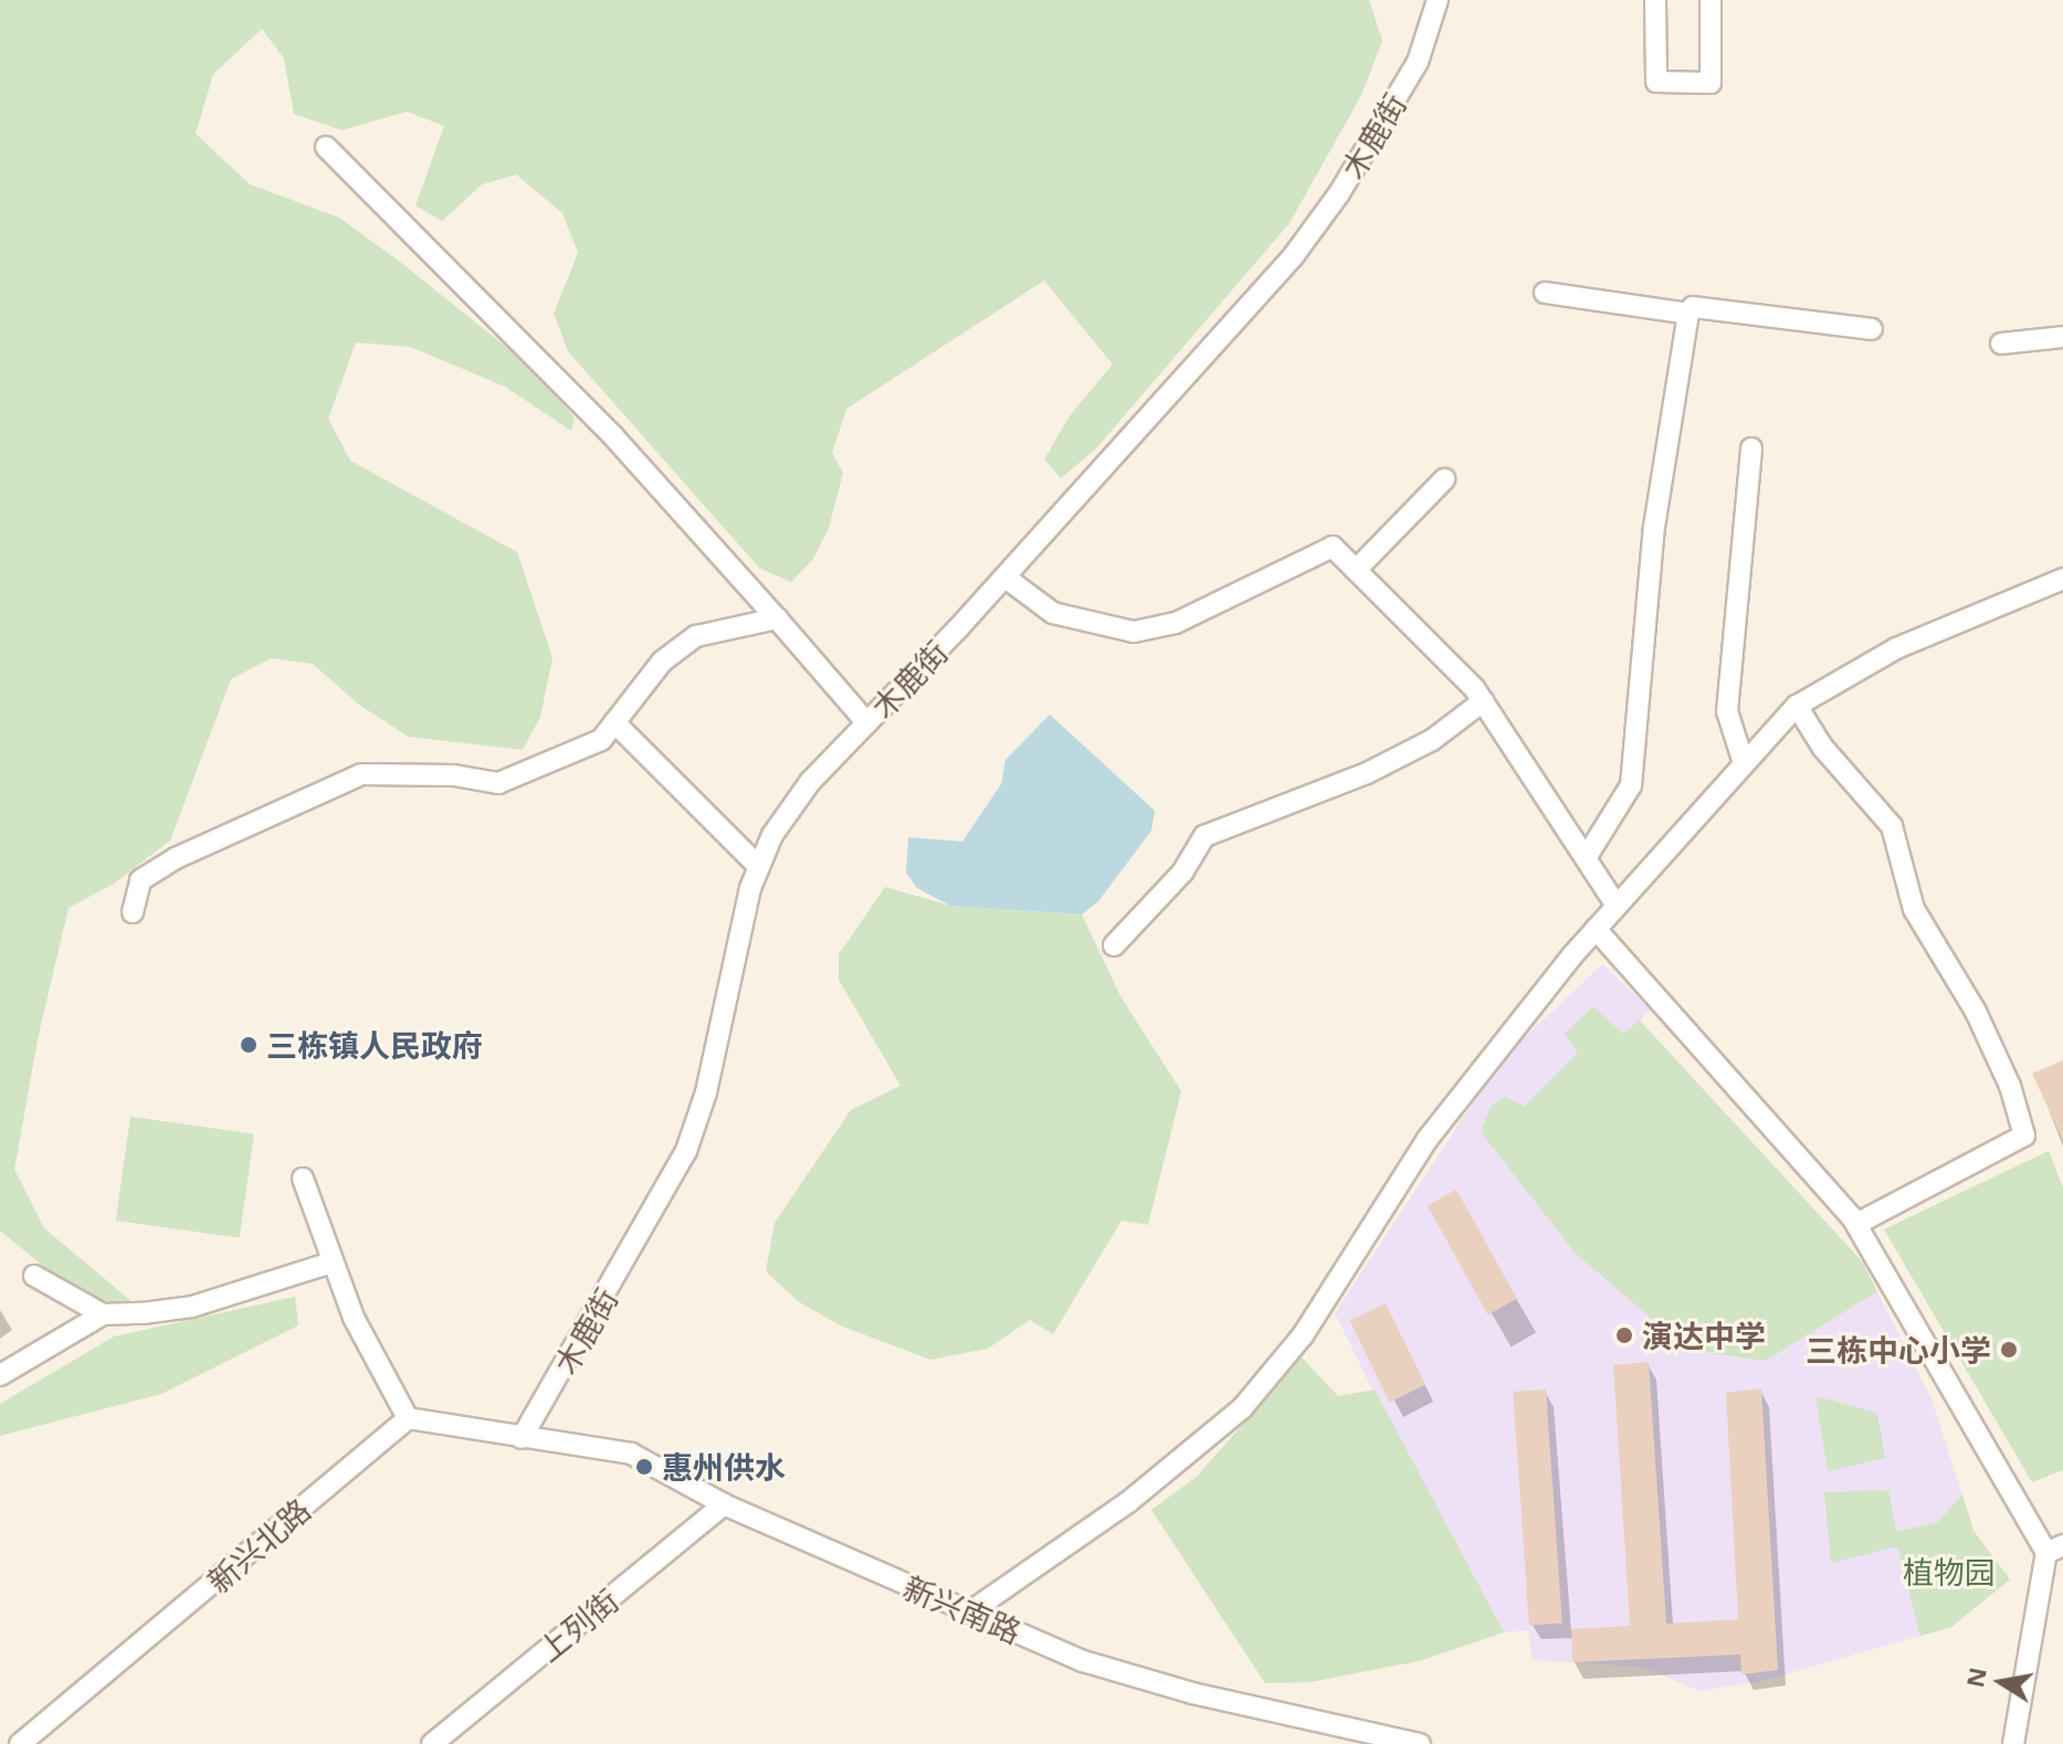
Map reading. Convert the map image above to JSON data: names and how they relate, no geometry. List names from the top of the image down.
{
  "streets": {
    "street": [
      "木鹿街",
      "新兴北路",
      "新兴南路",
      "上列街"
    ]
  },
  "crossings": [
    ["木鹿街", "新兴南路"],
    ["新兴南路", "上列街"]
  ],
  "parks": ["植物园"],
  "places": [
    "三栋镇人民政府",
    "演达中学",
    "三栋中心小学",
    "惠州供水"
  ],
  "north": "left"
}
